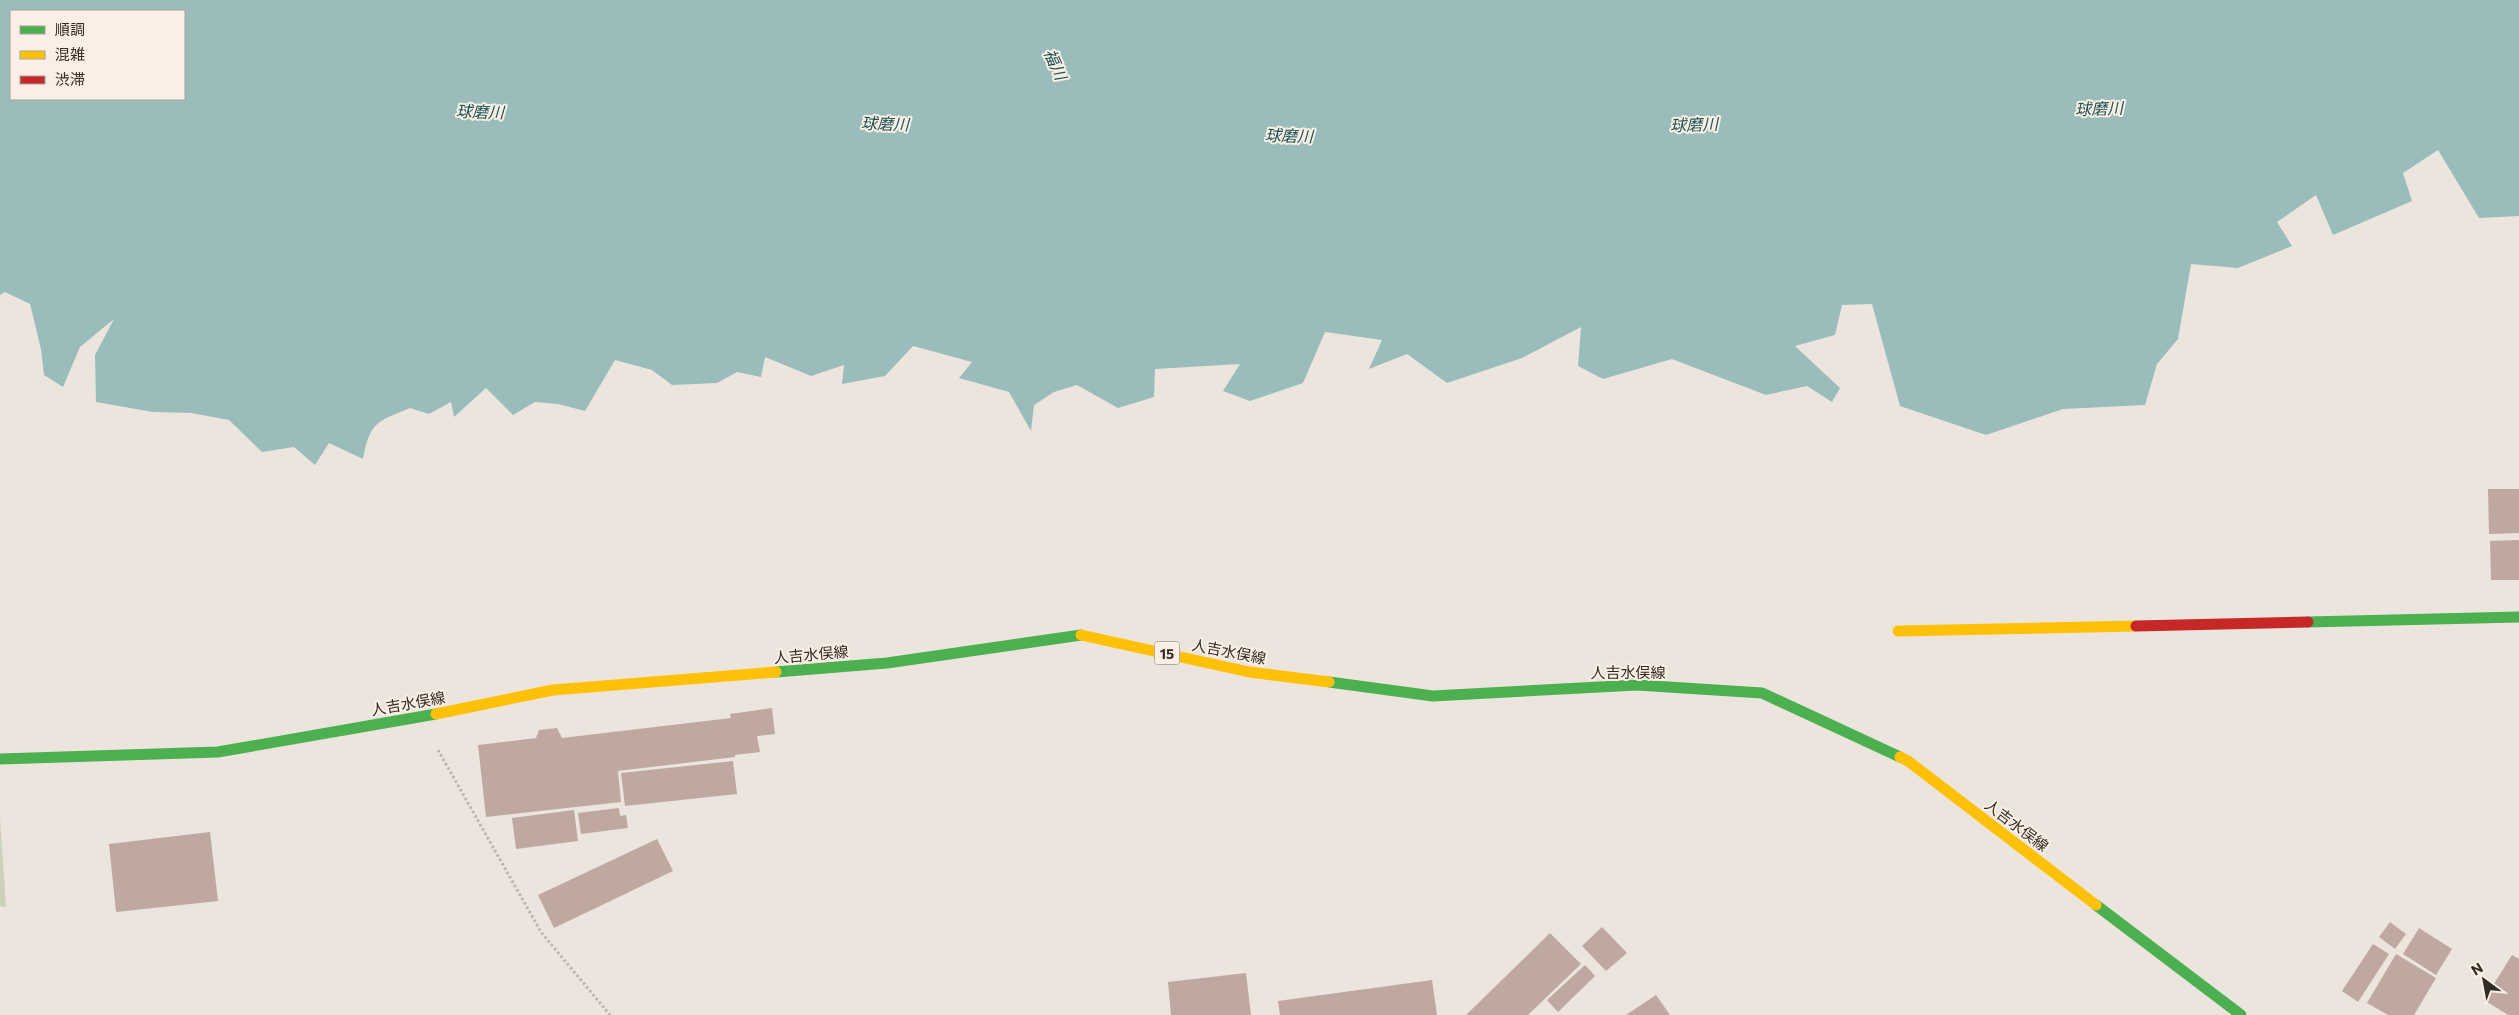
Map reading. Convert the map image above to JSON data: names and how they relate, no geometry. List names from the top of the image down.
{
  "streets": {
    "main road": ["人吉水俣線", "15"]
  },
  "water": ["福川", "球磨川"],
  "legend": ["順調", "混雑", "渋滞"],
  "north": "top left"
}
